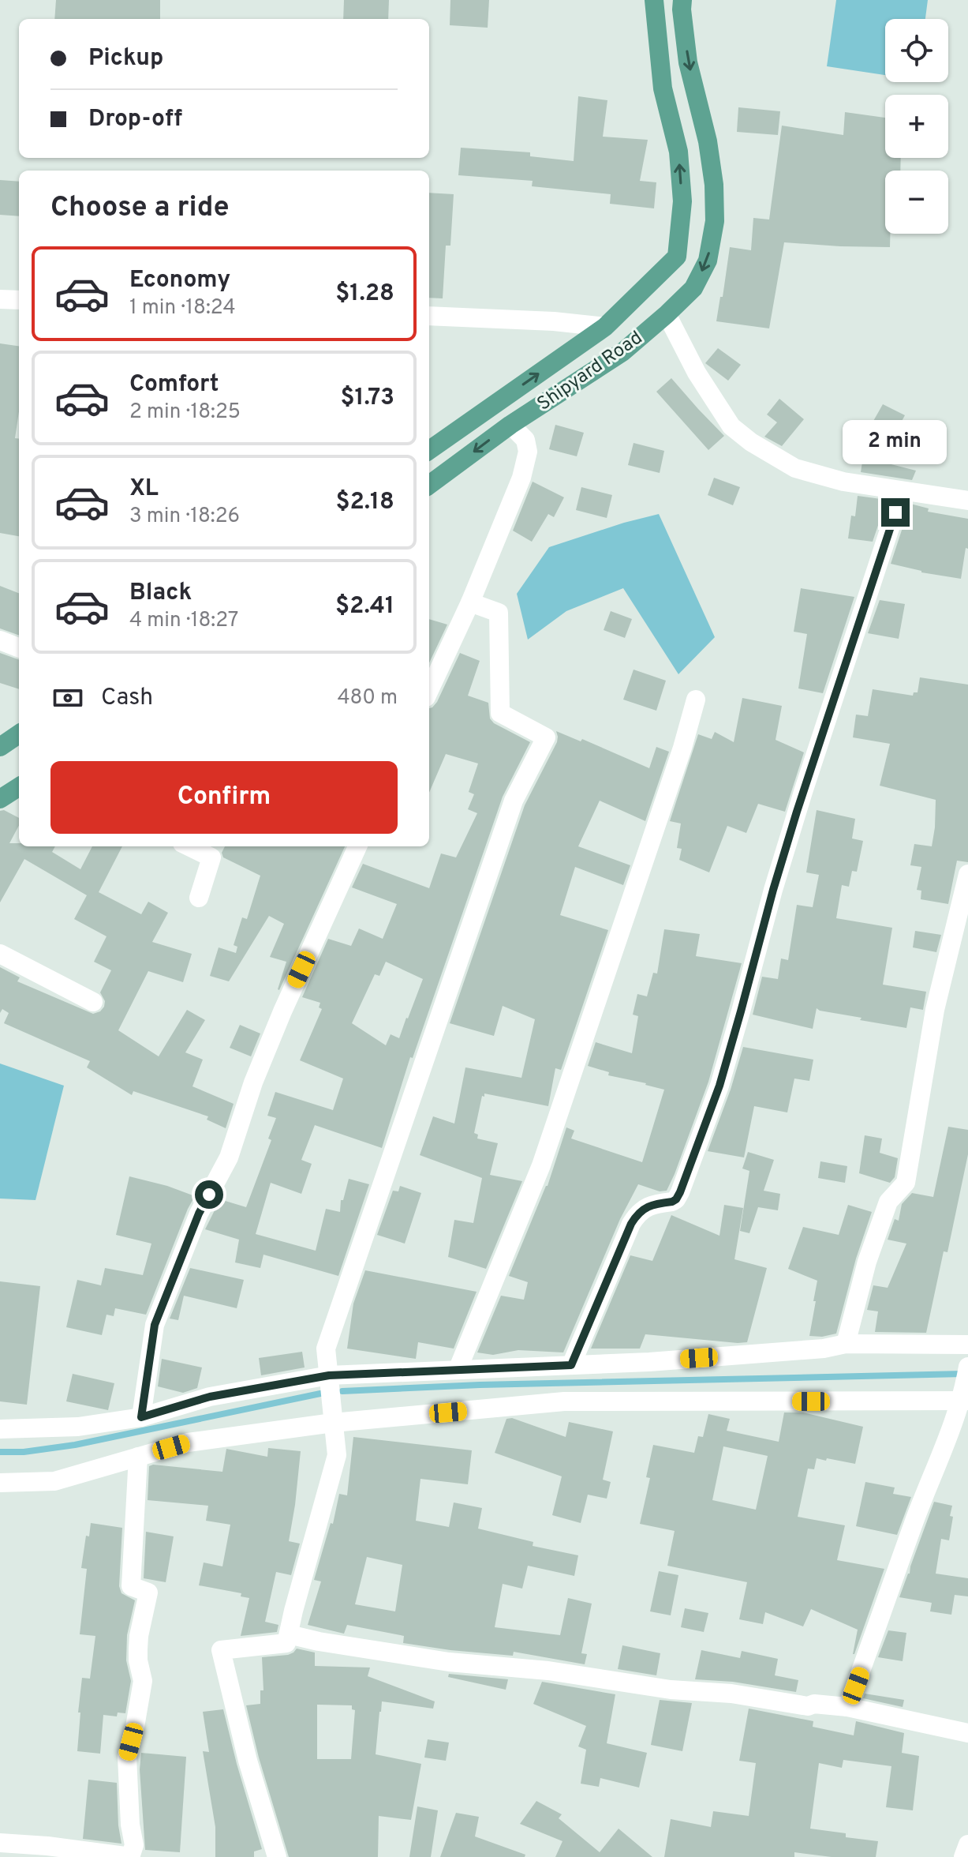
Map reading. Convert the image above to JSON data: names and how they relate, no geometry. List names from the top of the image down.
{
  "streets": {
    "main road": ["Shipyard Road"]
  },
  "page": {
    "map_buttons": ["+", "−"],
    "banner": ["Pickup", "Drop-off"],
    "heading": "Choose a ride",
    "list": [
      {
        "name": "Economy",
        "note": "1 min · 18:24",
        "value": "$1.28"
      },
      {
        "name": "Comfort",
        "note": "2 min · 18:25",
        "value": "$1.73"
      },
      {
        "name": "XL",
        "note": "3 min · 18:26",
        "value": "$2.18"
      },
      {
        "name": "Black",
        "note": "4 min · 18:27",
        "value": "$2.41"
      }
    ],
    "bubble": "2 min",
    "pay": ["Cash", "480 m"],
    "buttons": "Confirm"
  }
}
